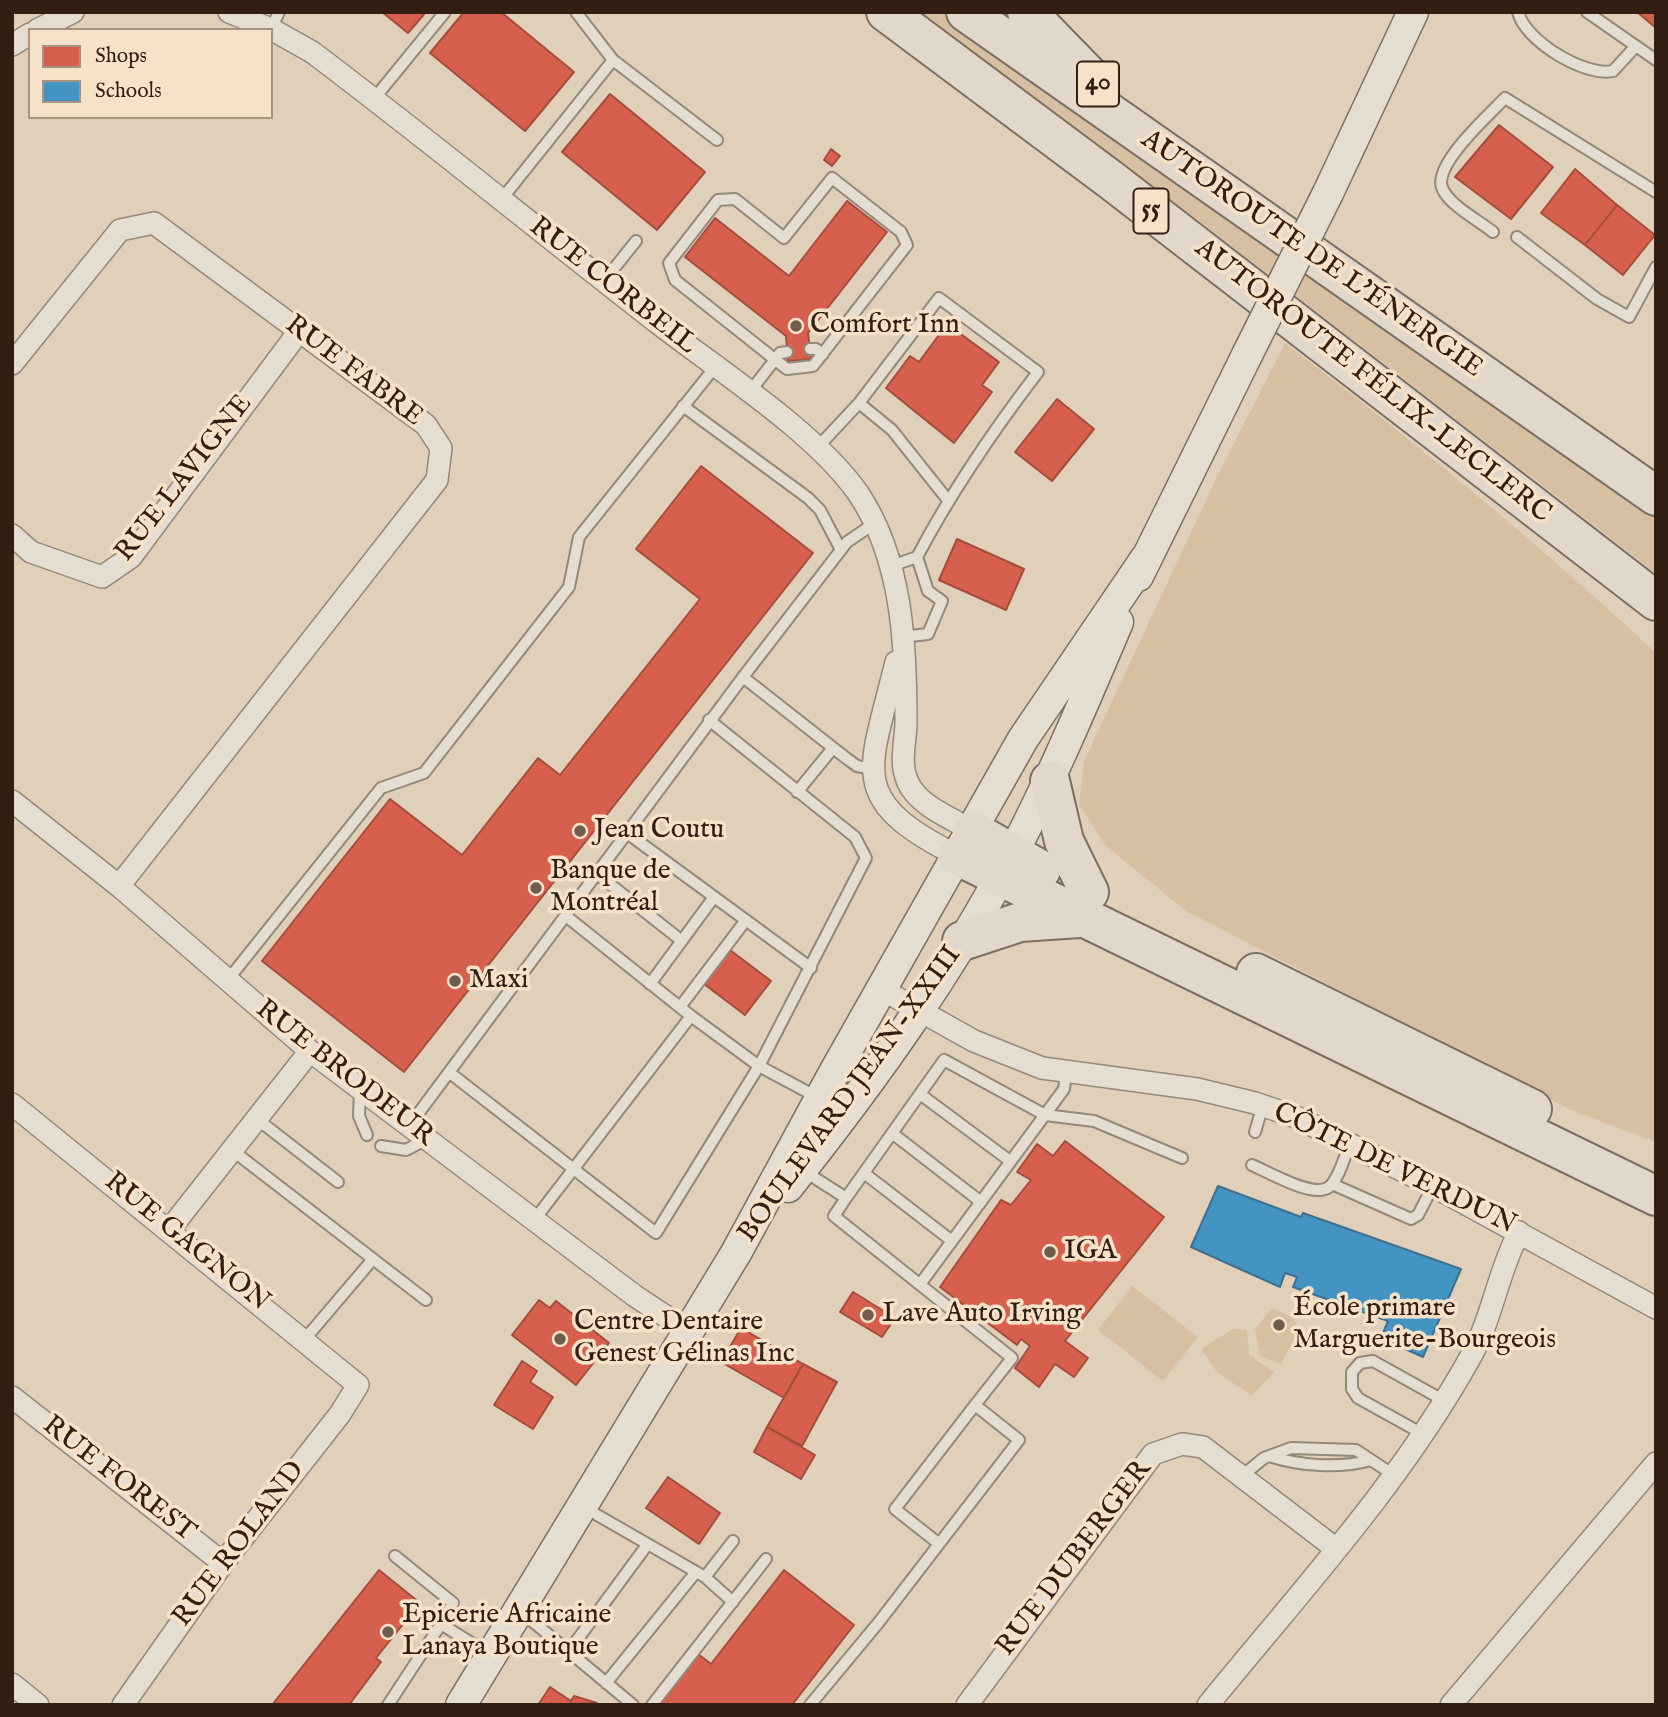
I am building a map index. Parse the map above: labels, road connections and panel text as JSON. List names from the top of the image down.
{
  "streets": {
    "highway": [
      "40",
      "55",
      "AUTOROUTE DE L'ÉNERGIE",
      "AUTOROUTE FÉLIX-LECLERC"
    ],
    "street": [
      "RUE CORBEIL",
      "RUE FABRE",
      "RUE LAVIGNE",
      "RUE BRODEUR",
      "BOULEVARD JEAN-XXIII",
      "CÔTE DE VERDUN",
      "RUE GAGNON",
      "RUE FOREST",
      "RUE ROLAND",
      "RUE DUBERGER"
    ]
  },
  "crossings": [
    ["40", "AUTOROUTE DE L'ÉNERGIE"],
    ["RUE CORBEIL", "BOULEVARD JEAN-XXIII"],
    ["RUE FABRE", "RUE LAVIGNE"],
    ["RUE FABRE", "RUE BRODEUR"],
    ["RUE BRODEUR", "BOULEVARD JEAN-XXIII"],
    ["BOULEVARD JEAN-XXIII", "CÔTE DE VERDUN"],
    ["RUE GAGNON", "RUE ROLAND"],
    ["RUE FOREST", "RUE ROLAND"]
  ],
  "places": [
    "Comfort Inn",
    "Jean Coutu",
    "Banque de Montréal",
    "Maxi",
    "IGA",
    "Lave Auto Irving",
    "École primare Marguerite-Bourgeois",
    "Centre Dentaire Genest Gélinas Inc",
    "Epicerie Africaine Lanaya Boutique"
  ],
  "legend": ["Shops", "Schools"]
}
